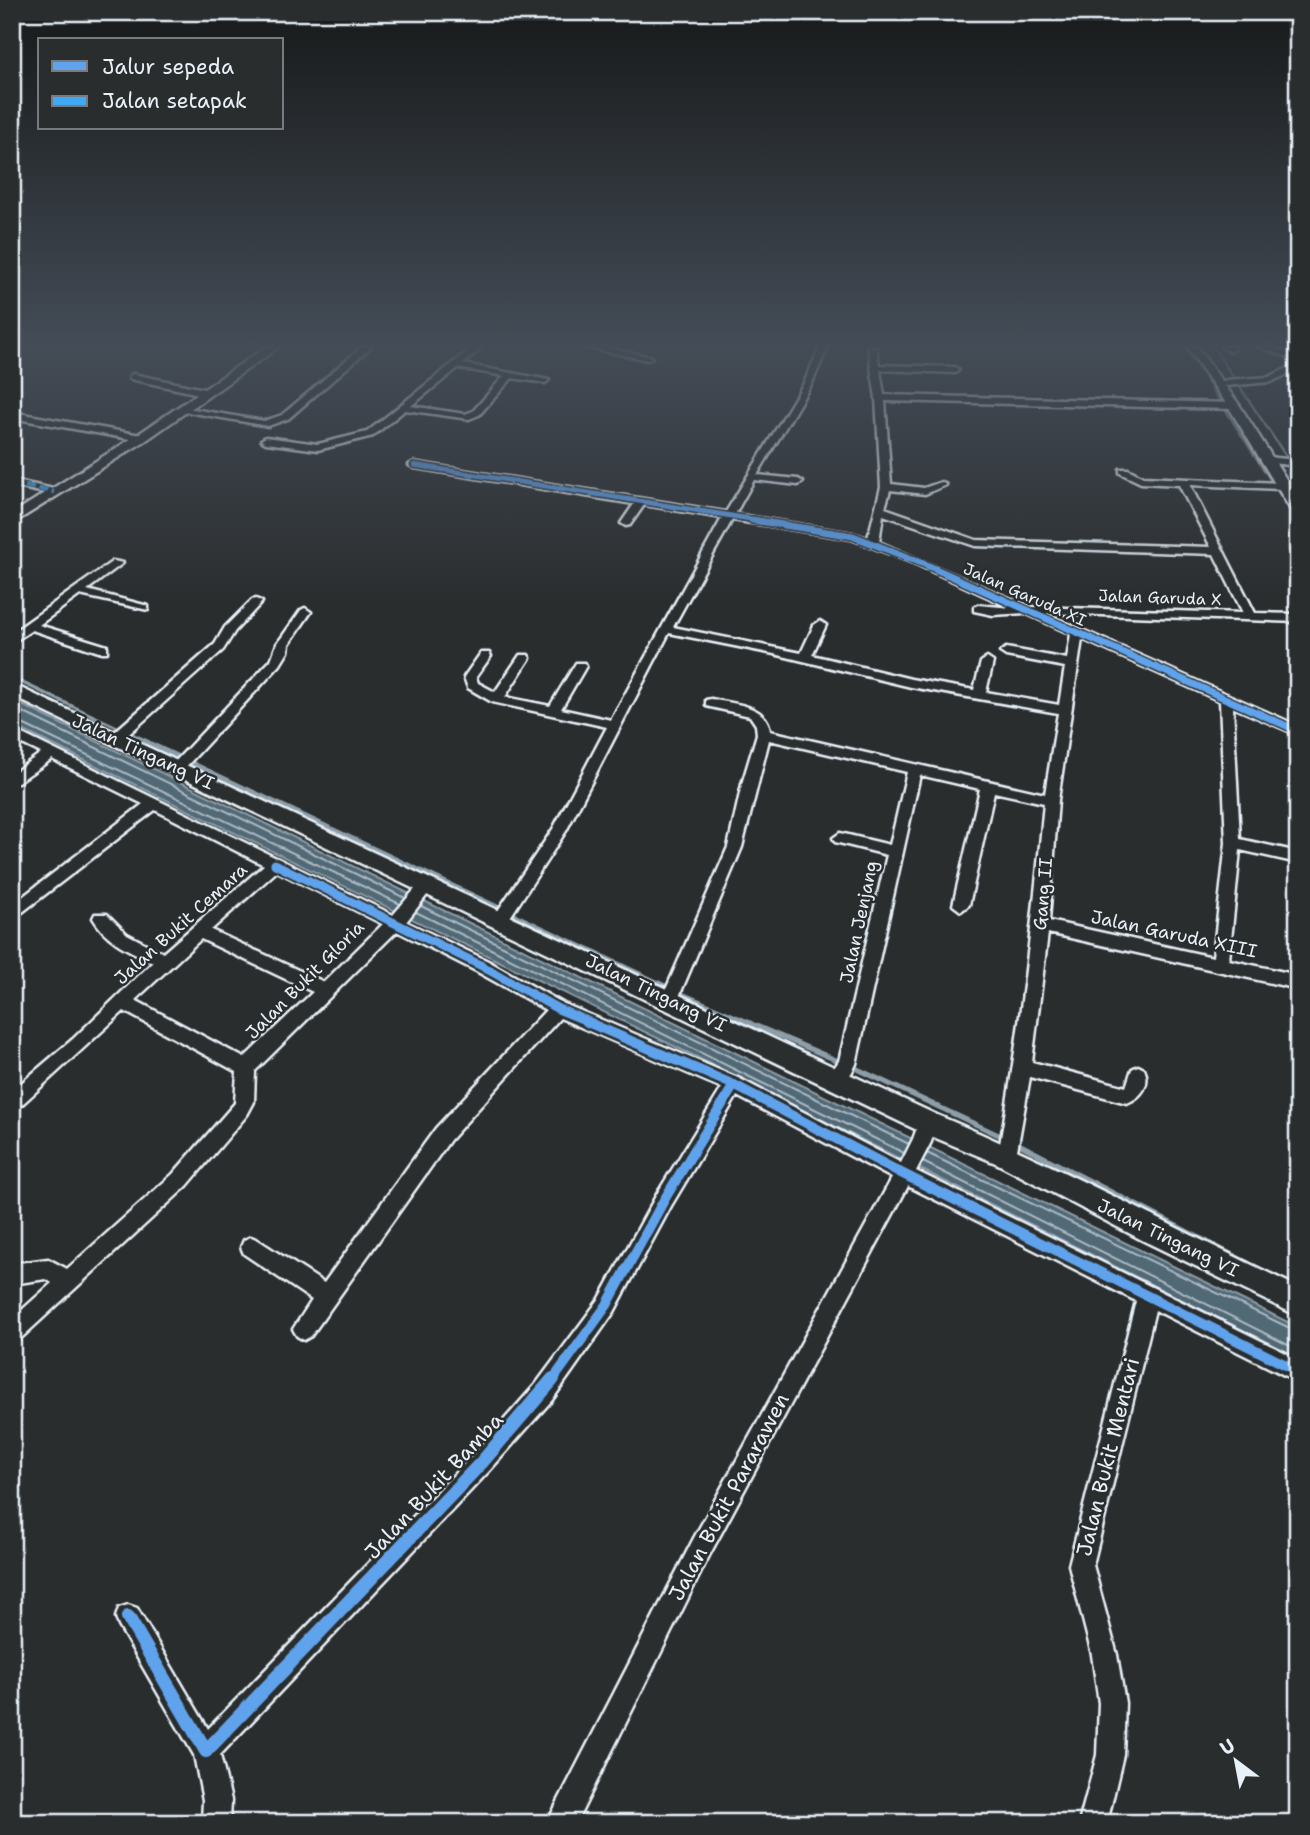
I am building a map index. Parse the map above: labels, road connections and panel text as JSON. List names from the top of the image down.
{
  "streets": {
    "main road": ["Jalan Tingang VI"],
    "street": [
      "Jalan Garuda XI",
      "Jalan Garuda X",
      "Gang II",
      "Jalan Jenjang",
      "Jalan Bukit Cemara",
      "Jalan Garuda XIII",
      "Jalan Bukit Gloria",
      "Jalan Bukit Mentari",
      "Jalan Bukit Bamba",
      "Jalan Bukit Pararawen"
    ]
  },
  "crossings": [
    ["Jalan Garuda XI", "Jalan Garuda X"],
    ["Jalan Garuda XI", "Gang II"],
    ["Jalan Tingang VI", "Gang II"],
    ["Jalan Tingang VI", "Jalan Jenjang"],
    ["Jalan Tingang VI", "Jalan Bukit Gloria"],
    ["Jalan Tingang VI", "Jalan Bukit Pararawen"],
    ["Gang II", "Jalan Garuda XIII"]
  ],
  "legend": ["Jalur sepeda", "Jalan setapak"],
  "north": "top left"
}
